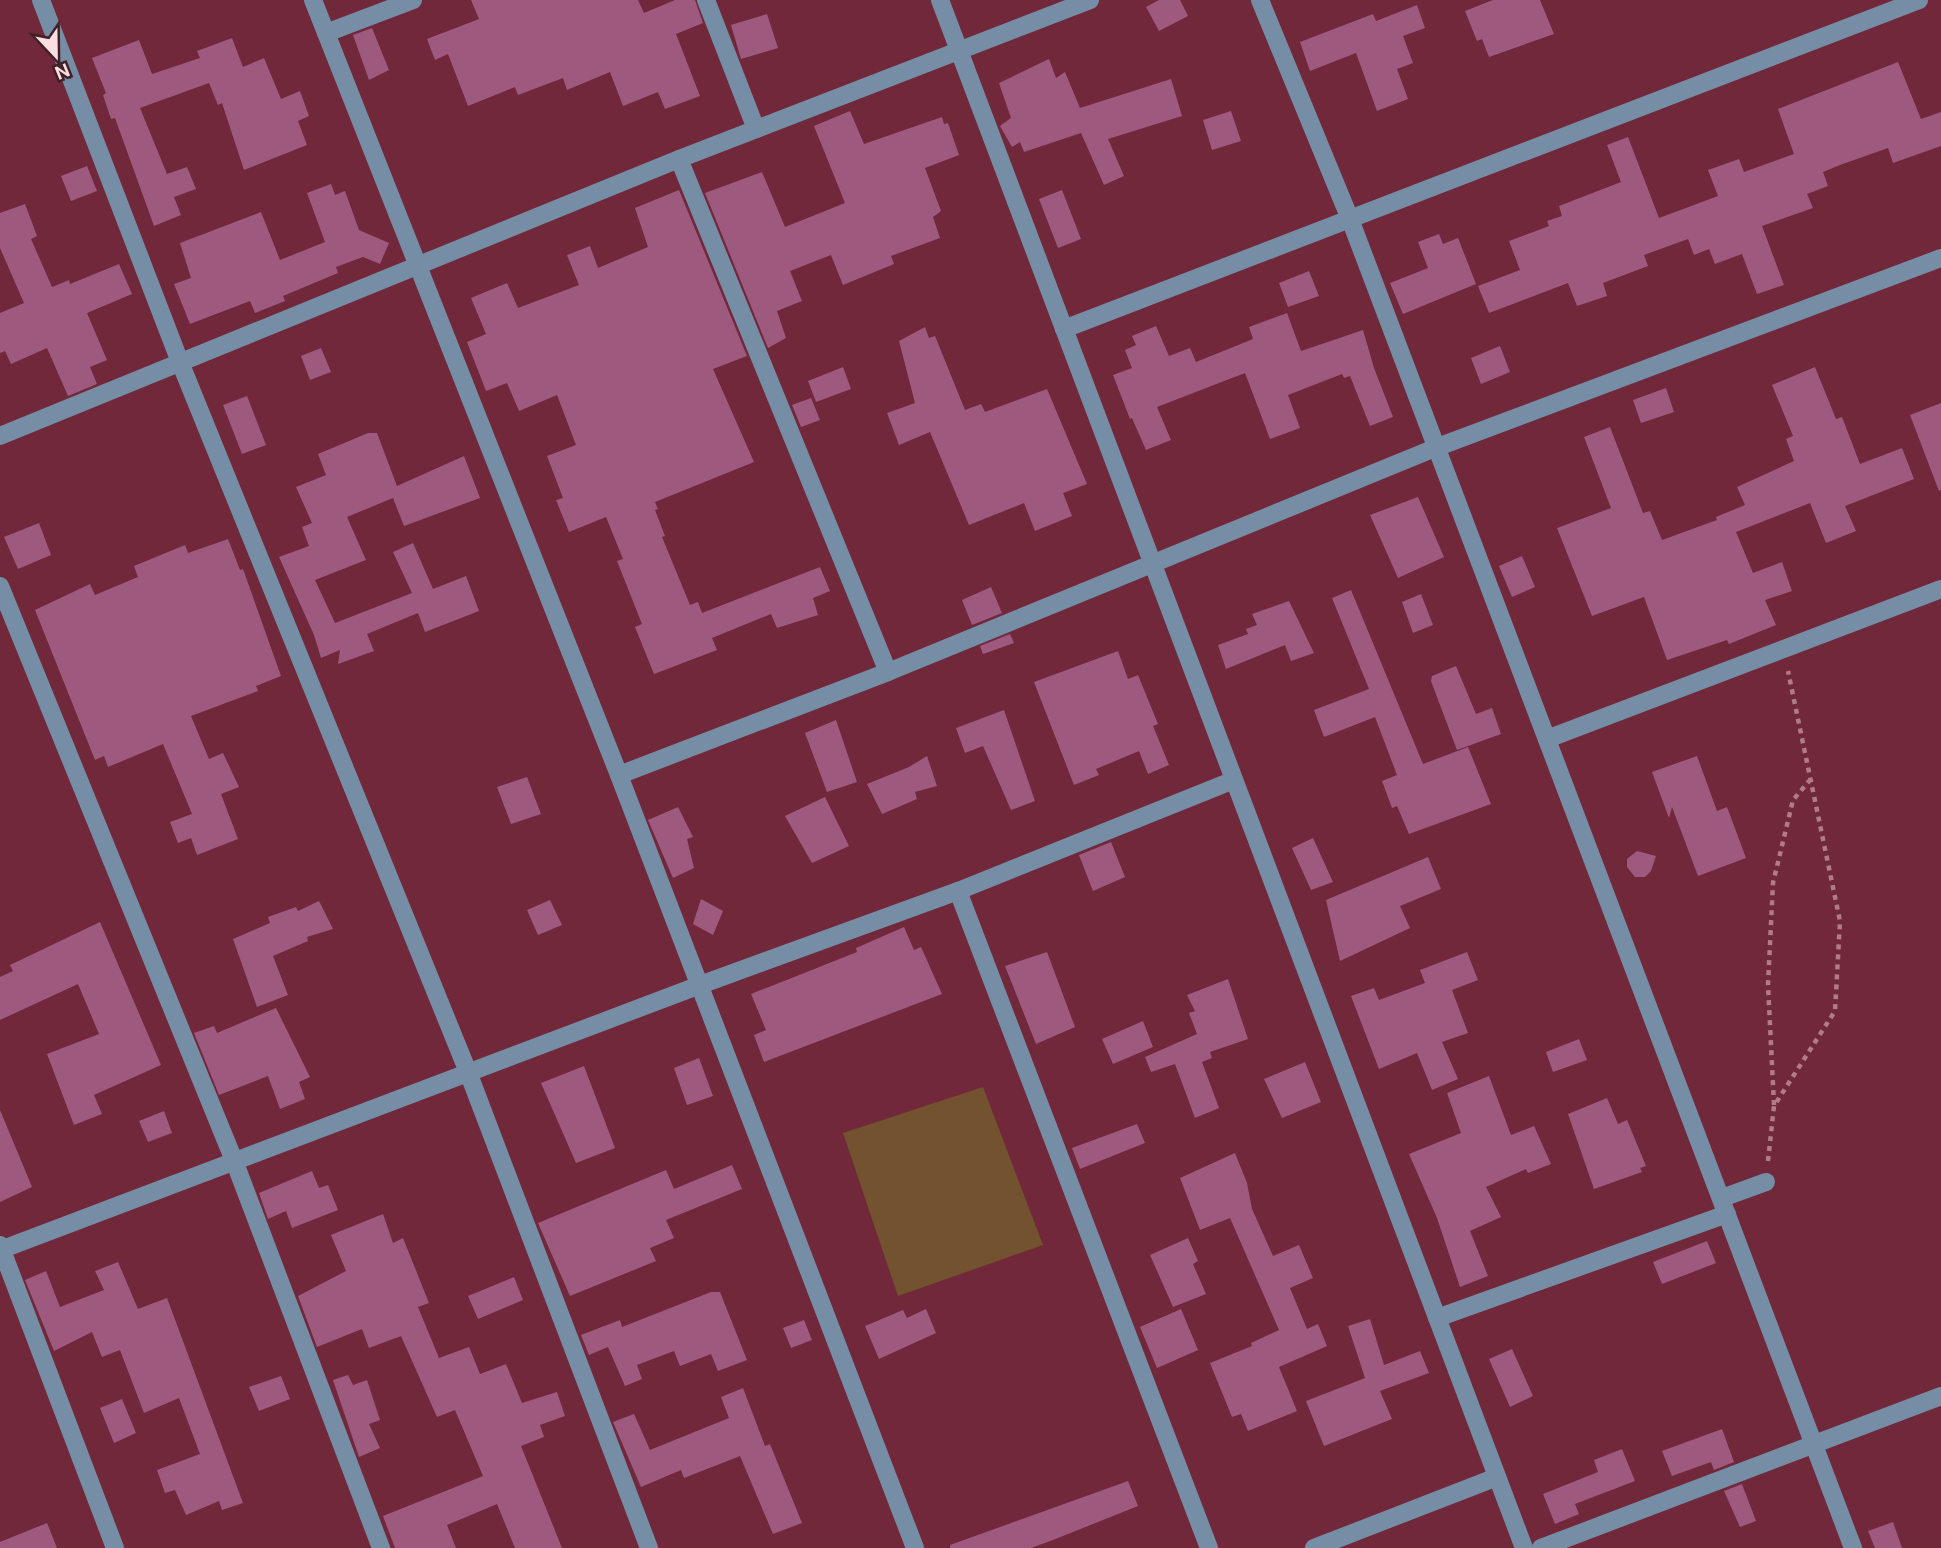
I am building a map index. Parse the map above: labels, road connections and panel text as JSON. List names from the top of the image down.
{
  "north": "bottom"
}
